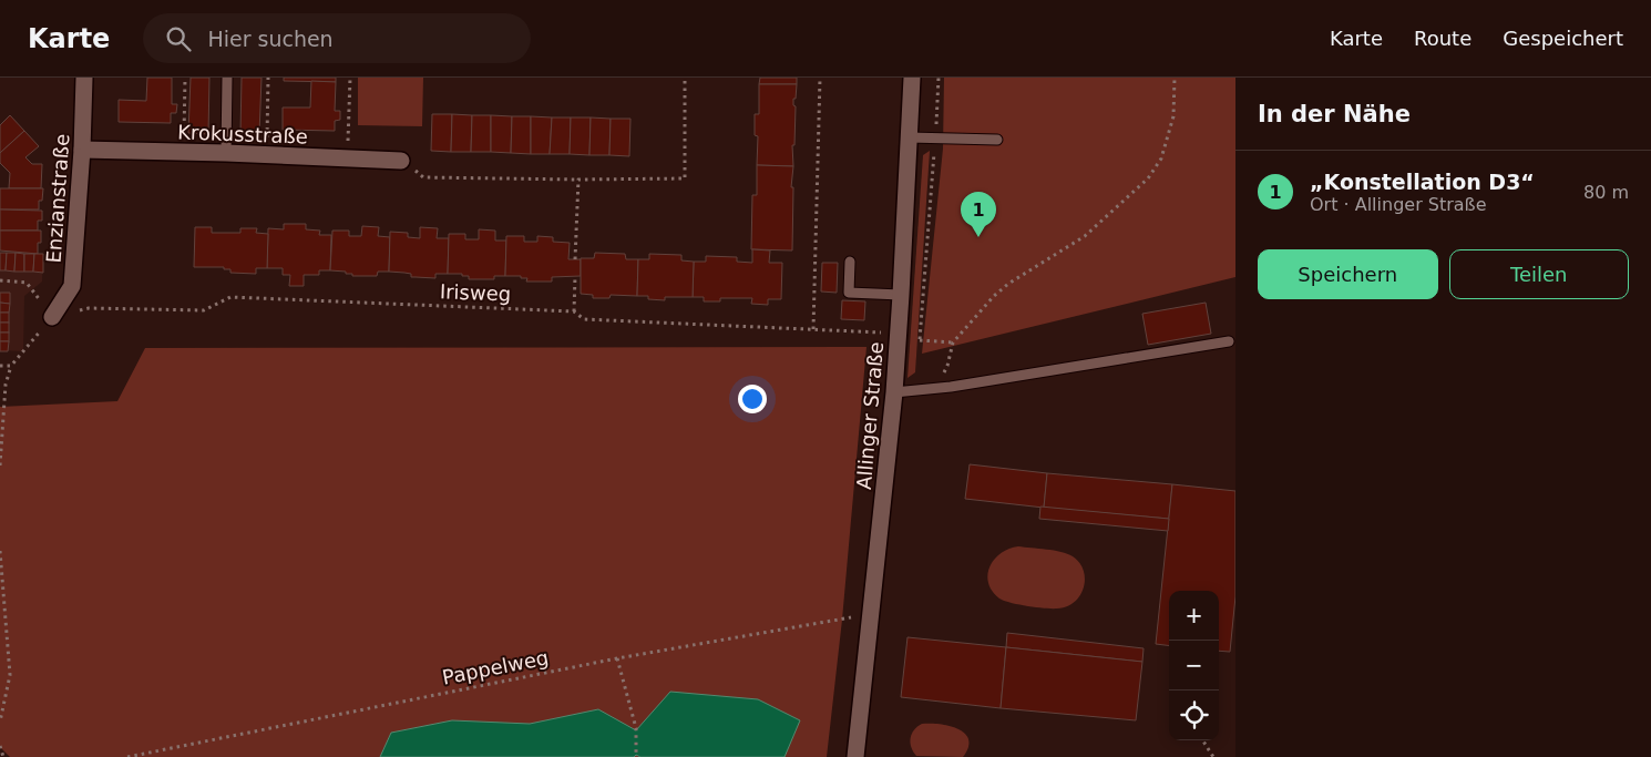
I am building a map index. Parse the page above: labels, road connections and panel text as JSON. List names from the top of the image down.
{
  "streets": {
    "street": ["Krokusstraße", "Enzianstraße", "Allinger Straße"],
    "path": ["Irisweg", "Pappelweg"]
  },
  "crossings": [
    ["Krokusstraße", "Enzianstraße"],
    ["Enzianstraße", "Irisweg"],
    ["Irisweg", "Allinger Straße"],
    ["Allinger Straße", "Pappelweg"]
  ],
  "page": {
    "header": "Karte",
    "search": "Hier suchen",
    "nav": ["Karte", "Route", "Gespeichert"],
    "heading": "In der Nähe",
    "list": [
      {
        "mark": "1",
        "name": "„Konstellation D3“",
        "note": "Ort · Allinger Straße",
        "value": "80 m"
      }
    ],
    "pins": "1",
    "buttons": ["Speichern", "Teilen"],
    "map_buttons": ["+", "−"]
  }
}
